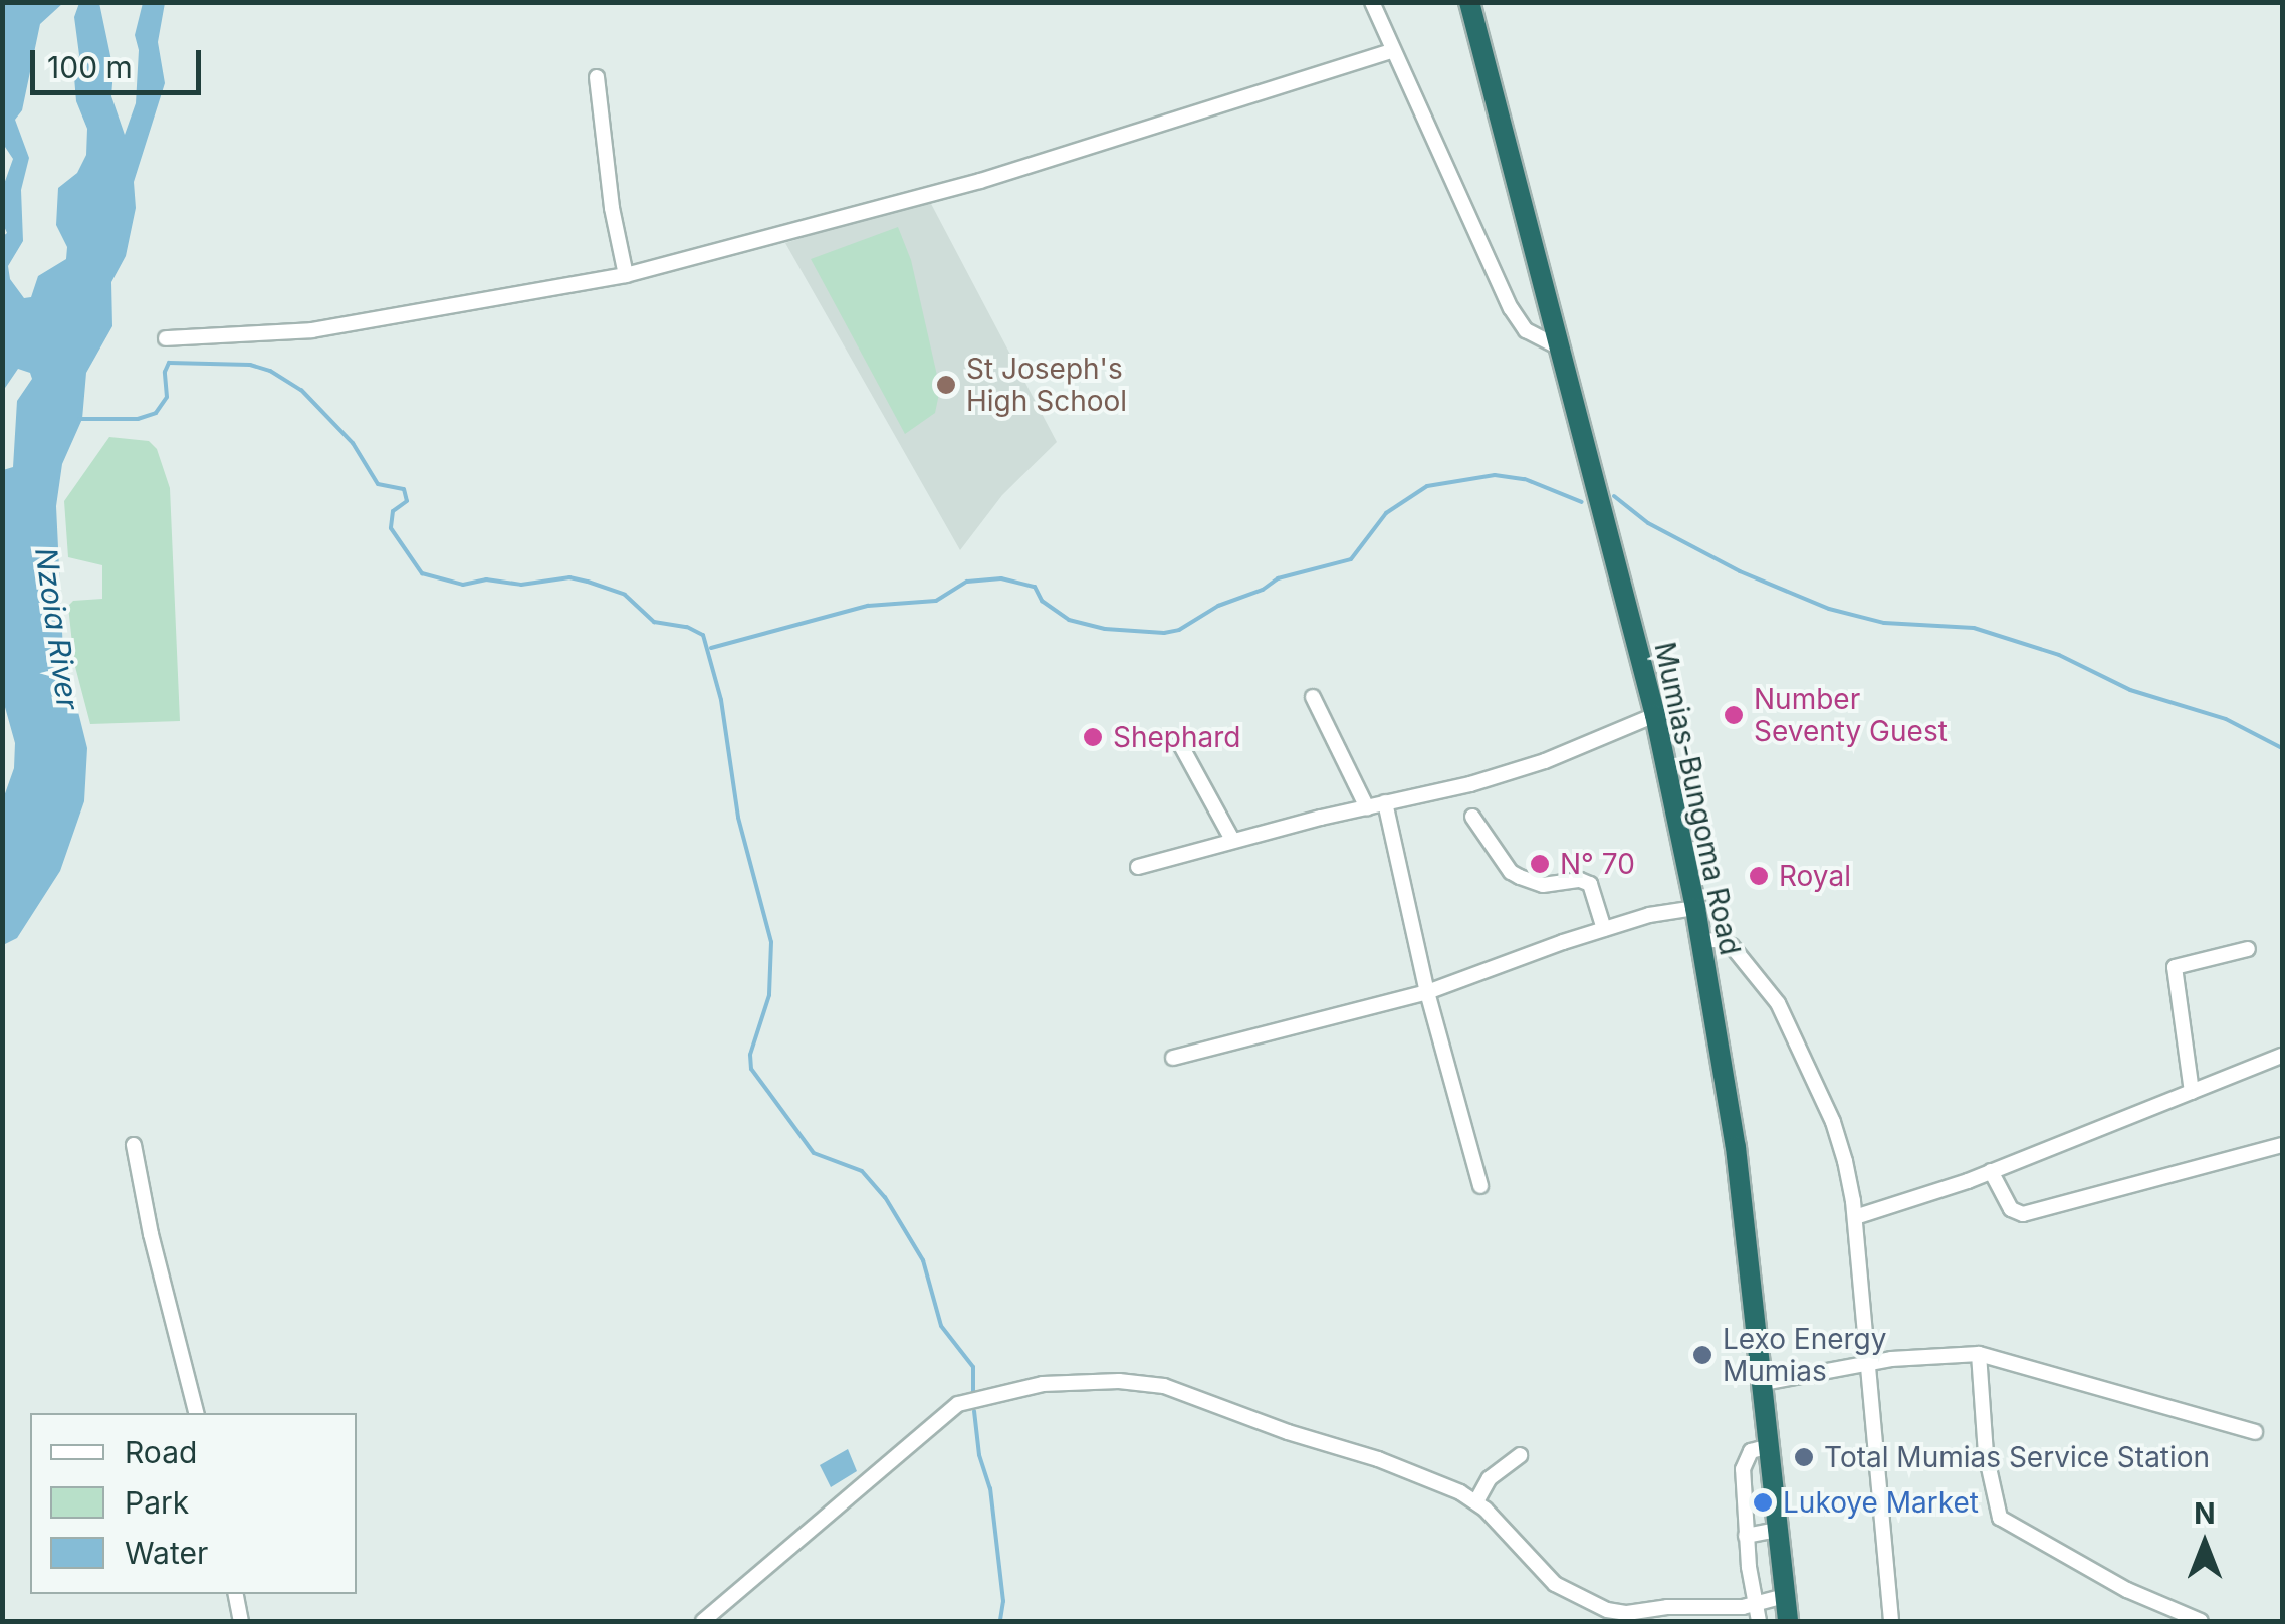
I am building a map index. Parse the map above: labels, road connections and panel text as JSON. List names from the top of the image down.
{
  "streets": {
    "highway": ["Mumias-Bungoma Road"]
  },
  "water": ["Nzoia River"],
  "places": [
    "St Joseph's High School",
    "Number Seventy Guest",
    "Shephard",
    "N° 70",
    "Royal",
    "Lexo Energy Mumias",
    "Total Mumias Service Station",
    "Lukoye Market"
  ],
  "legend": ["Road", "Park", "Water"],
  "scale_bar": "100 m",
  "north": "top"
}
